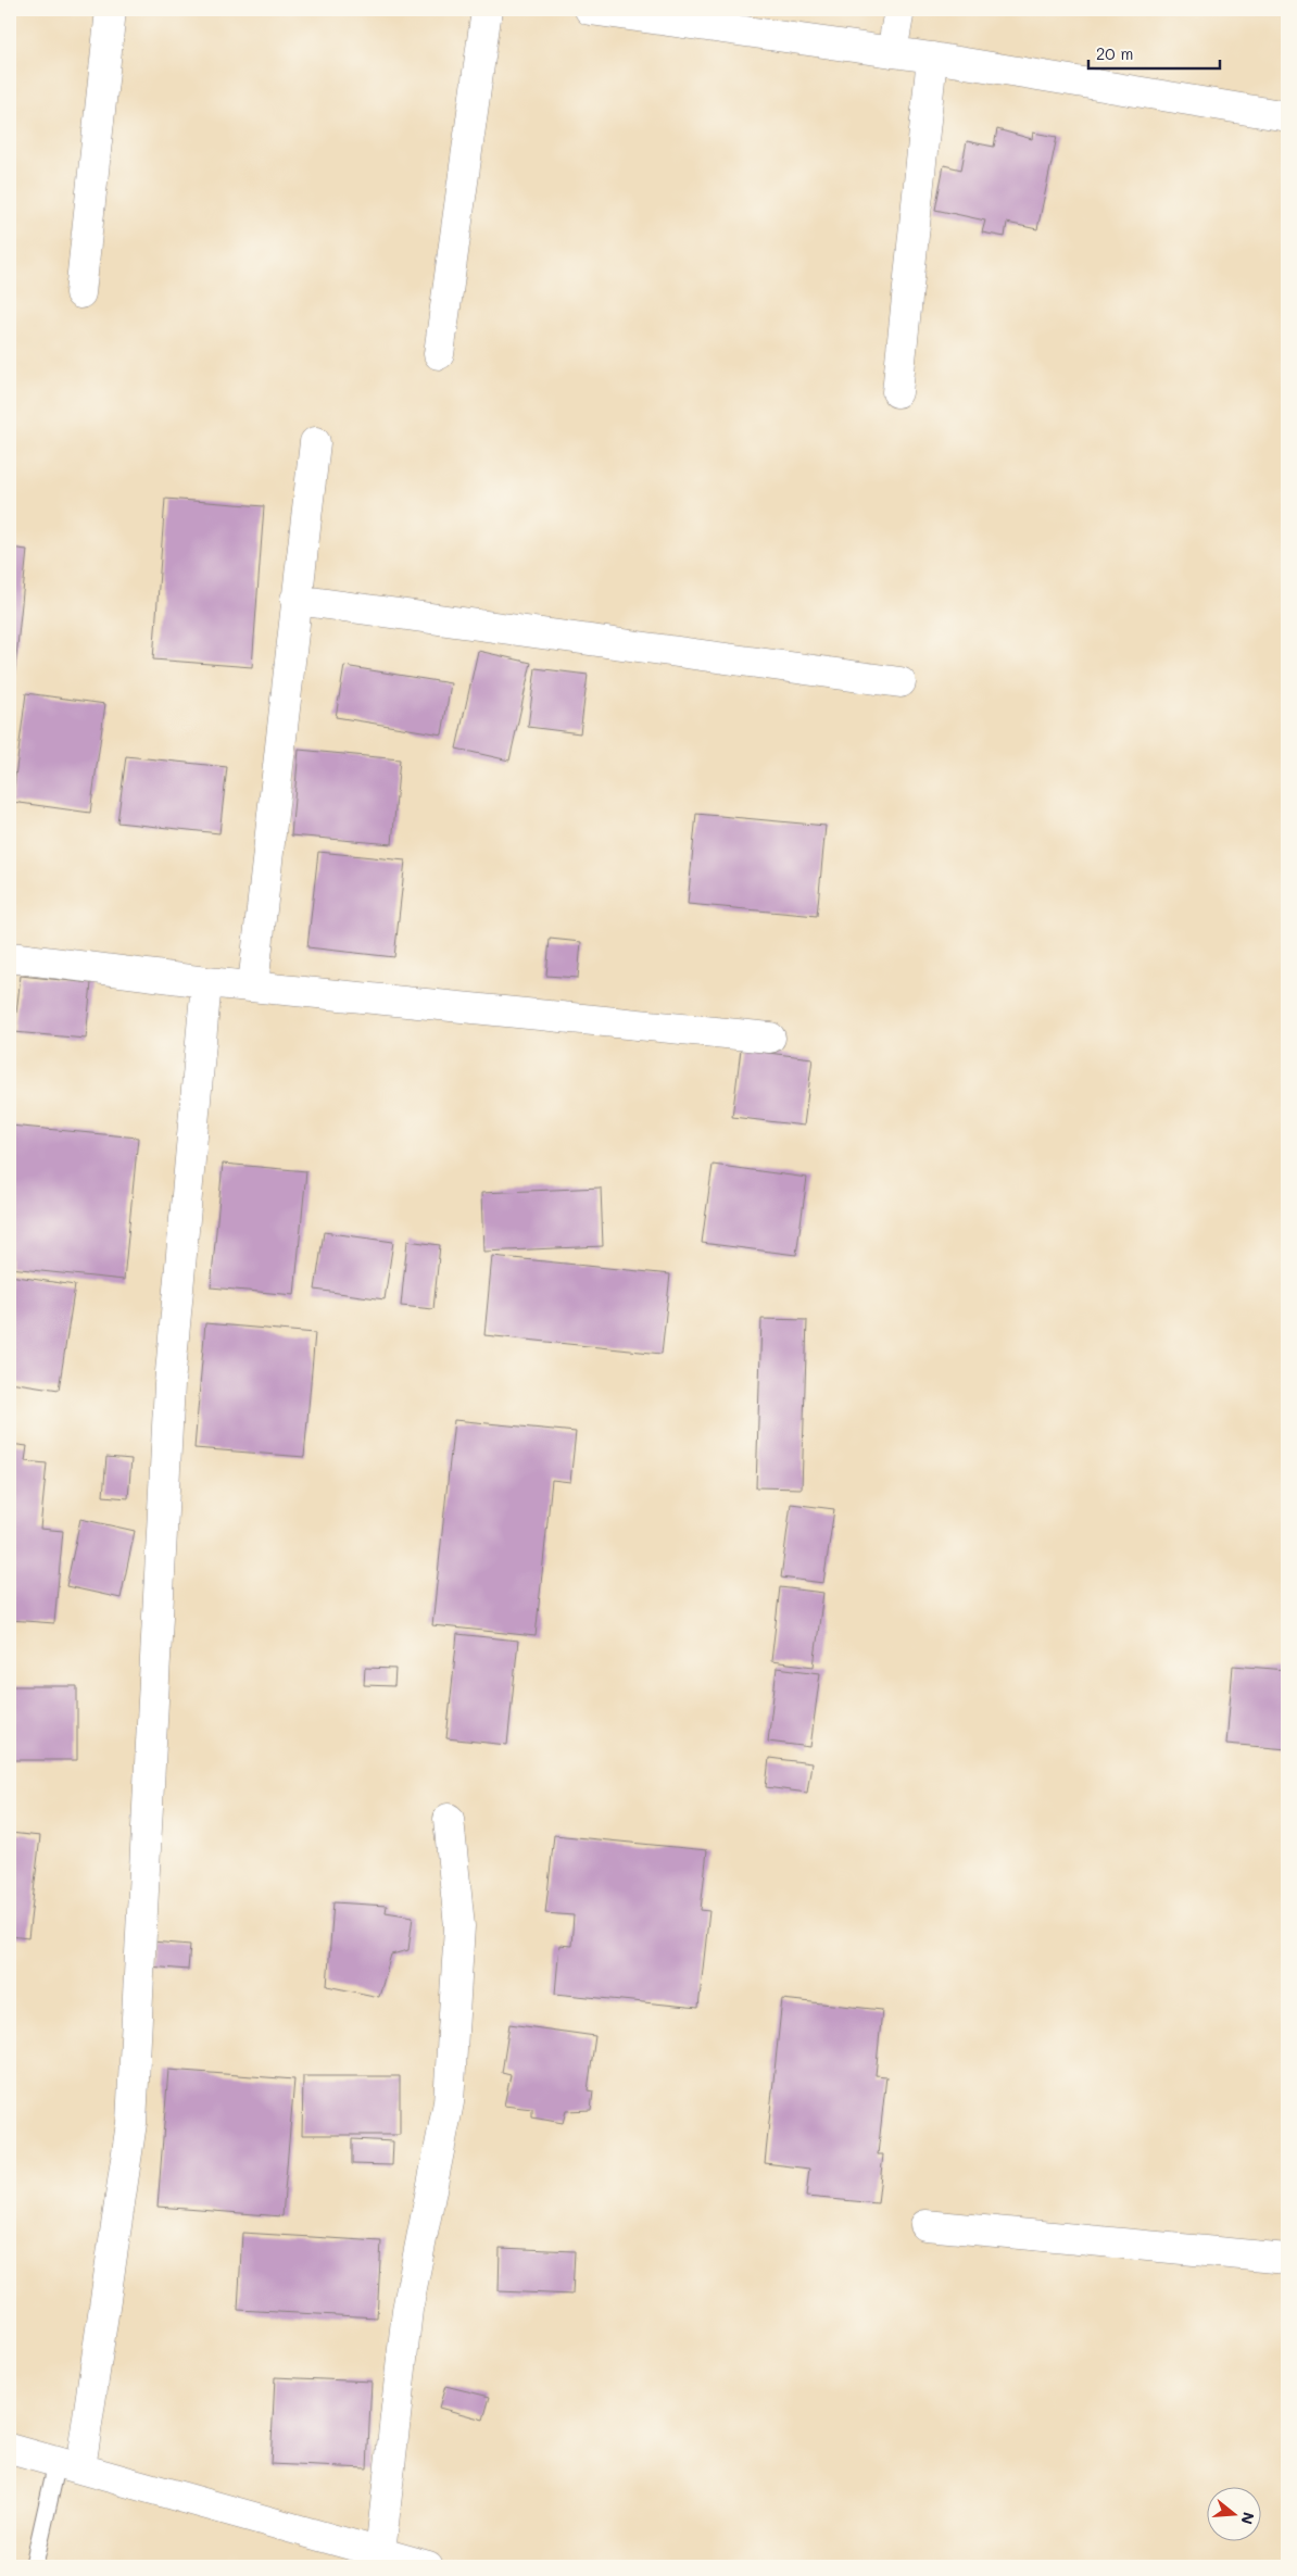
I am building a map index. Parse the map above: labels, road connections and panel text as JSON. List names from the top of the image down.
{
  "scale_bar": "20 m",
  "north": "right"
}
